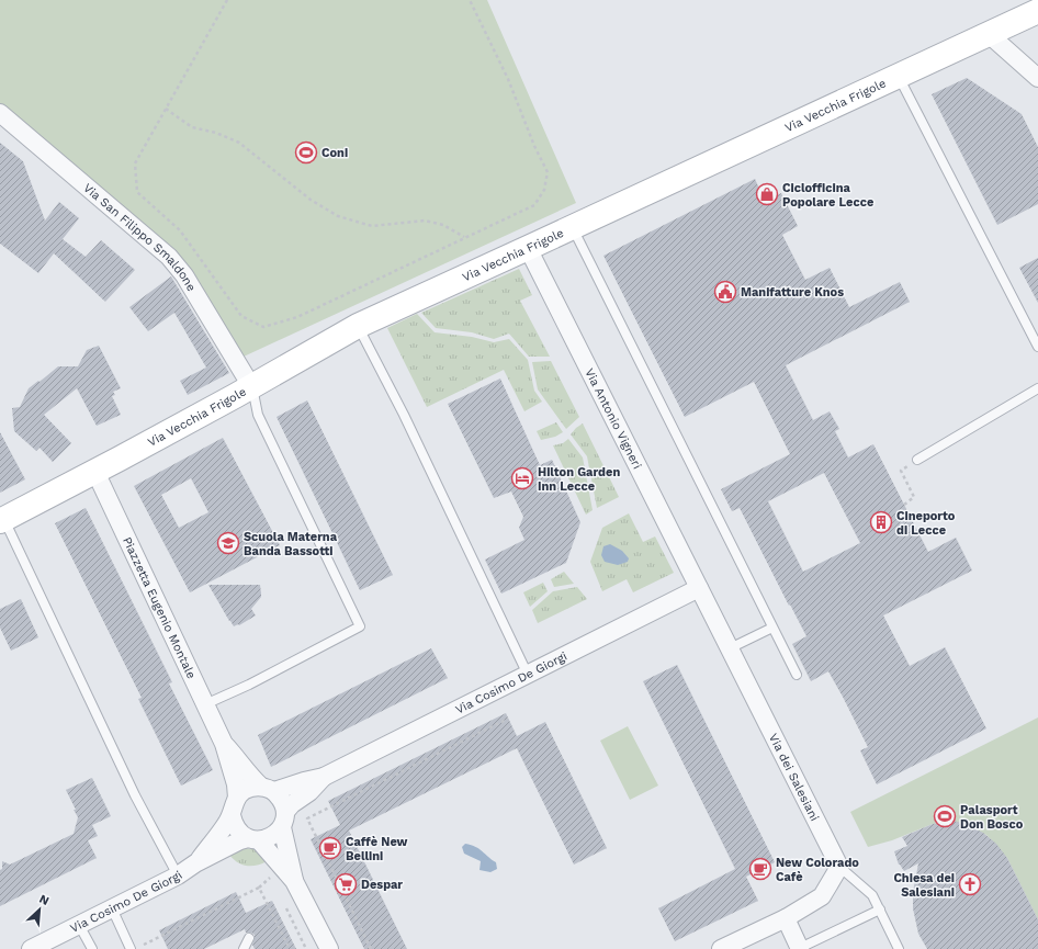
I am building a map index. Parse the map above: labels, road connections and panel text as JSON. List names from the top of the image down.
{
  "streets": {
    "street": [
      "Via Vecchia Frigole",
      "Via San Filippo Smaldone",
      "Via Antonio Vigneri",
      "Piazzetta Eugenio Montale",
      "Via Cosimo De Giorgi",
      "Via dei Salesiani"
    ]
  },
  "crossings": [
    ["Via Vecchia Frigole", "Via San Filippo Smaldone"],
    ["Via Vecchia Frigole", "Via Antonio Vigneri"],
    ["Via Vecchia Frigole", "Piazzetta Eugenio Montale"],
    ["Via Antonio Vigneri", "Via Cosimo De Giorgi"],
    ["Via Antonio Vigneri", "Via dei Salesiani"],
    ["Piazzetta Eugenio Montale", "Via Cosimo De Giorgi"],
    ["Via Cosimo De Giorgi", "Via dei Salesiani"]
  ],
  "places": {
    "sports": ["Coni", "Palasport Don Bosco"],
    "shop": ["Ciclofficina Popolare Lecce"],
    "public building": ["Manifatture Knos"],
    "hotel": ["Hilton Garden Inn Lecce"],
    "building": ["Cineporto di Lecce"],
    "school or university": ["Scuola Materna Banda Bassotti"],
    "cafe": ["Caffè New Bellini", "New Colorado Cafè"],
    "supermarket": ["Despar"],
    "church": ["Chiesa dei Salesiani"]
  },
  "north": "top right"
}
